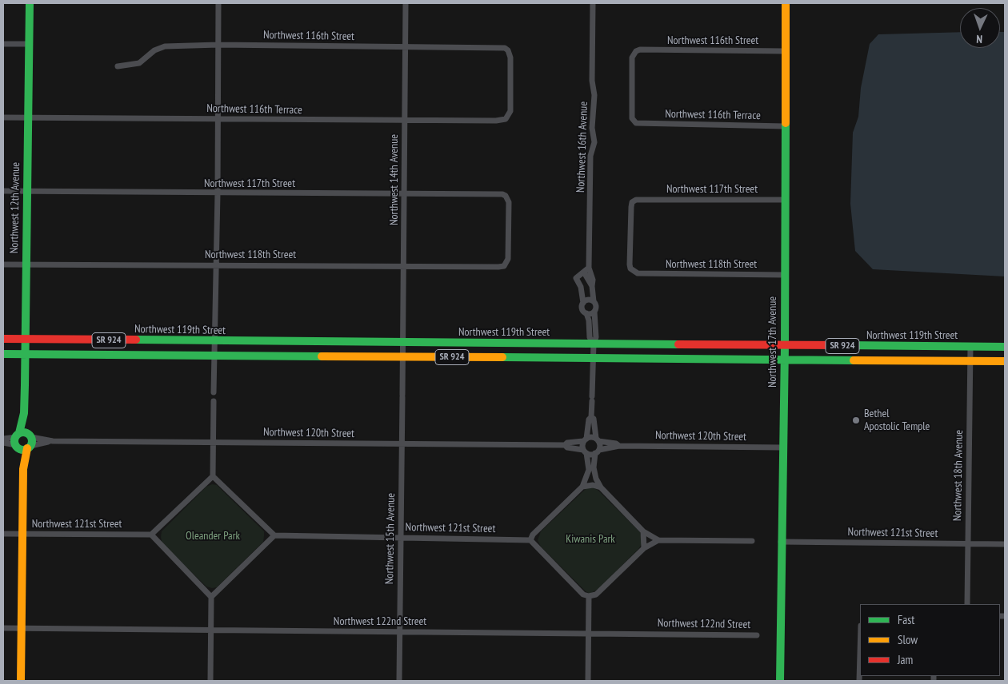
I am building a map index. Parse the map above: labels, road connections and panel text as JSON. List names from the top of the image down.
{
  "streets": {
    "main road": [
      "Northwest 12th Avenue",
      "Northwest 119th Street",
      "SR 924",
      "Northwest 17th Avenue"
    ],
    "street": [
      "Northwest 116th Street",
      "Northwest 116th Terrace",
      "Northwest 16th Avenue",
      "Northwest 14th Avenue",
      "Northwest 117th Street",
      "Northwest 118th Street",
      "Northwest 120th Street",
      "Northwest 18th Avenue",
      "Northwest 121st Street",
      "Northwest 15th Avenue",
      "Northwest 122nd Street"
    ]
  },
  "crossings": [
    ["Northwest 116th Street", "Northwest 116th Terrace"],
    ["Northwest 116th Street", "Northwest 14th Avenue"],
    ["Northwest 116th Street", "Northwest 17th Avenue"],
    ["Northwest 116th Terrace", "Northwest 14th Avenue"],
    ["Northwest 116th Terrace", "Northwest 12th Avenue"],
    ["Northwest 116th Terrace", "Northwest 17th Avenue"],
    ["Northwest 16th Avenue", "Northwest 119th Street"],
    ["Northwest 16th Avenue", "SR 924"],
    ["Northwest 14th Avenue", "Northwest 117th Street"],
    ["Northwest 14th Avenue", "Northwest 118th Street"],
    ["Northwest 14th Avenue", "Northwest 119th Street"],
    ["Northwest 14th Avenue", "SR 924"],
    ["Northwest 14th Avenue", "Northwest 15th Avenue"],
    ["Northwest 117th Street", "Northwest 12th Avenue"],
    ["Northwest 117th Street", "Northwest 118th Street"],
    ["Northwest 117th Street", "Northwest 17th Avenue"],
    ["Northwest 12th Avenue", "Northwest 118th Street"],
    ["Northwest 12th Avenue", "Northwest 119th Street"],
    ["Northwest 12th Avenue", "SR 924"],
    ["Northwest 12th Avenue", "Northwest 120th Street"],
    ["Northwest 12th Avenue", "Northwest 121st Street"],
    ["Northwest 12th Avenue", "Northwest 122nd Street"],
    ["Northwest 118th Street", "Northwest 17th Avenue"],
    ["Northwest 119th Street", "Northwest 17th Avenue"],
    ["Northwest 119th Street", "Northwest 18th Avenue"],
    ["SR 924", "Northwest 17th Avenue"],
    ["SR 924", "Northwest 18th Avenue"],
    ["SR 924", "Northwest 15th Avenue"],
    ["Northwest 17th Avenue", "Northwest 120th Street"],
    ["Northwest 17th Avenue", "Northwest 121st Street"],
    ["Northwest 120th Street", "Northwest 15th Avenue"],
    ["Northwest 18th Avenue", "Northwest 121st Street"],
    ["Northwest 121st Street", "Northwest 15th Avenue"],
    ["Northwest 15th Avenue", "Northwest 122nd Street"]
  ],
  "parks": ["Oleander Park", "Kiwanis Park"],
  "places": ["Bethel Apostolic Temple"],
  "legend": ["Fast", "Slow", "Jam"],
  "north": "bottom"
}
